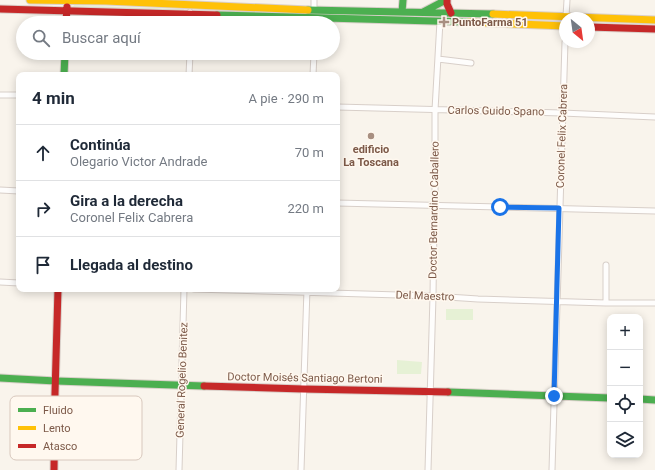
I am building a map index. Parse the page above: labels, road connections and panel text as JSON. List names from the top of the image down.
{
  "streets": {
    "main road": ["Doctor Moisés Santiago Bertoni"],
    "street": [
      "Carlos Guido Spano",
      "Coronel Felix Cabrera",
      "Doctor Bernardino Caballero",
      "Del Maestro",
      "General Rogelio Benitez"
    ]
  },
  "crossings": [
    ["Carlos Guido Spano", "Coronel Felix Cabrera"],
    ["Carlos Guido Spano", "Doctor Bernardino Caballero"],
    ["Coronel Felix Cabrera", "Del Maestro"],
    ["Coronel Felix Cabrera", "Doctor Moisés Santiago Bertoni"],
    ["Doctor Bernardino Caballero", "Del Maestro"],
    ["Doctor Bernardino Caballero", "Doctor Moisés Santiago Bertoni"],
    ["Doctor Moisés Santiago Bertoni", "General Rogelio Benitez"]
  ],
  "places": {
    "health": ["PuntoFarma 51"],
    "other": ["edificio La Toscana"]
  },
  "legend": ["Fluido", "Lento", "Atasco"],
  "north": "bottom right",
  "page": {
    "search": "Buscar aquí",
    "heading": ["4 min", "A pie · 290 m"],
    "list": [
      ["Continúa", "Olegario Victor Andrade", "70 m"],
      ["Gira a la derecha", "Coronel Felix Cabrera", "220 m"],
      "Llegada al destino"
    ],
    "map_buttons": ["+", "−"]
  }
}
